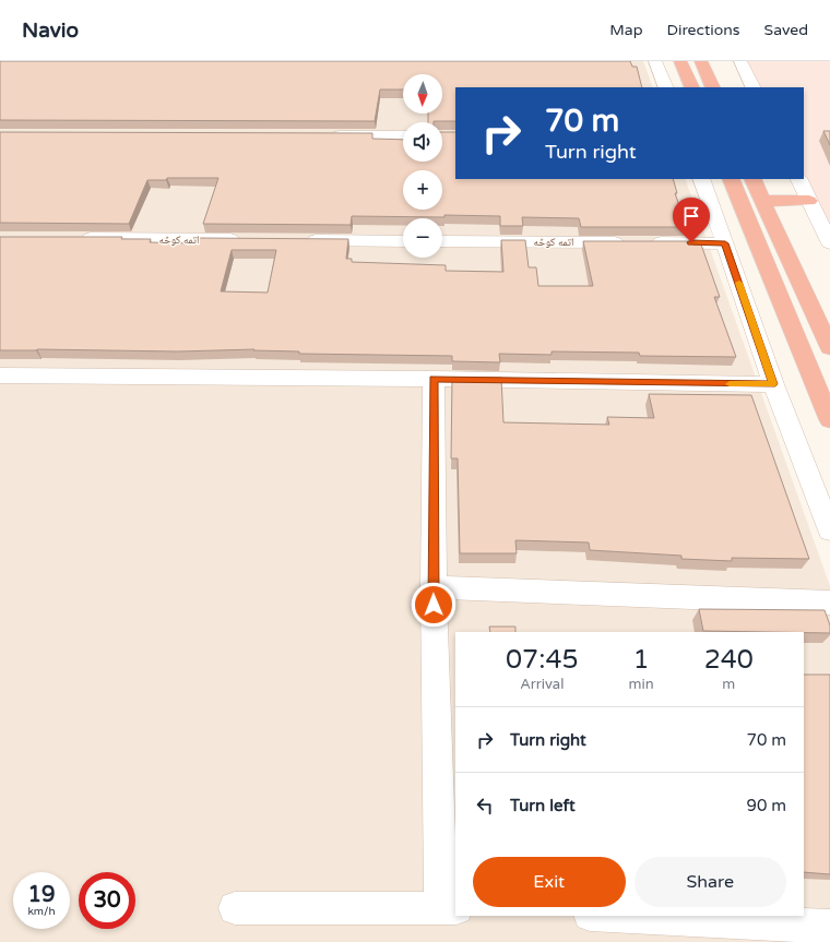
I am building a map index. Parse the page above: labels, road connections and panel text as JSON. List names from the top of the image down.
{
  "streets": {
    "street": ["اتمه کوڅه"]
  },
  "north": "bottom",
  "page": {
    "header": "Navio",
    "nav": ["Map", "Directions", "Saved"],
    "map_buttons": ["+", "−"],
    "turn": ["70 m", "Turn right"],
    "eta": [
      "07:45",
      "Arrival",
      "1",
      "min",
      "240",
      "m"
    ],
    "list": [
      {
        "name": "Turn right",
        "value": "70 m"
      },
      {
        "name": "Turn left",
        "value": "90 m"
      }
    ],
    "buttons": ["Exit", "Share"],
    "speed": "19 km/h",
    "limit": "30"
  }
}
